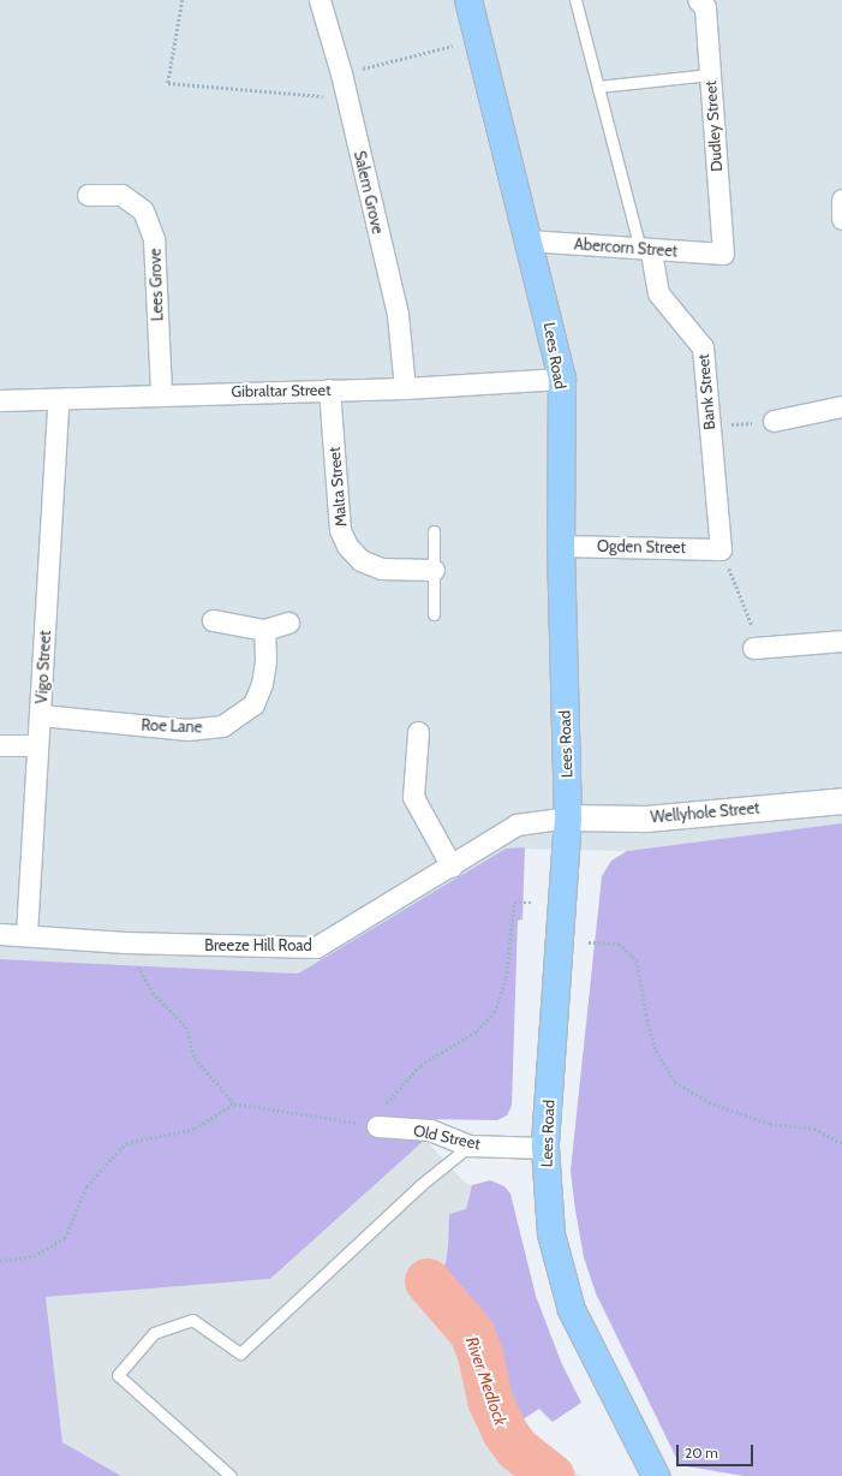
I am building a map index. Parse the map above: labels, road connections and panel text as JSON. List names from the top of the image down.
{
  "streets": {
    "main road": ["Lees Road"],
    "street": [
      "Dudley Street",
      "Salem Grove",
      "Abercorn Street",
      "Lees Grove",
      "Gibraltar Street",
      "Bank Street",
      "Malta Street",
      "Ogden Street",
      "Vigo Street",
      "Roe Lane",
      "Wellyhole Street",
      "Breeze Hill Road",
      "Old Street"
    ]
  },
  "crossings": [
    ["Dudley Street", "Abercorn Street"],
    ["Salem Grove", "Gibraltar Street"],
    ["Abercorn Street", "Lees Road"],
    ["Abercorn Street", "Bank Street"],
    ["Lees Grove", "Gibraltar Street"],
    ["Lees Road", "Gibraltar Street"],
    ["Lees Road", "Ogden Street"],
    ["Lees Road", "Wellyhole Street"],
    ["Lees Road", "Breeze Hill Road"],
    ["Lees Road", "Old Street"],
    ["Gibraltar Street", "Malta Street"],
    ["Gibraltar Street", "Vigo Street"],
    ["Bank Street", "Ogden Street"],
    ["Vigo Street", "Roe Lane"],
    ["Vigo Street", "Breeze Hill Road"],
    ["Wellyhole Street", "Breeze Hill Road"]
  ],
  "water": ["River Medlock"],
  "scale_bar": "20 m"
}
